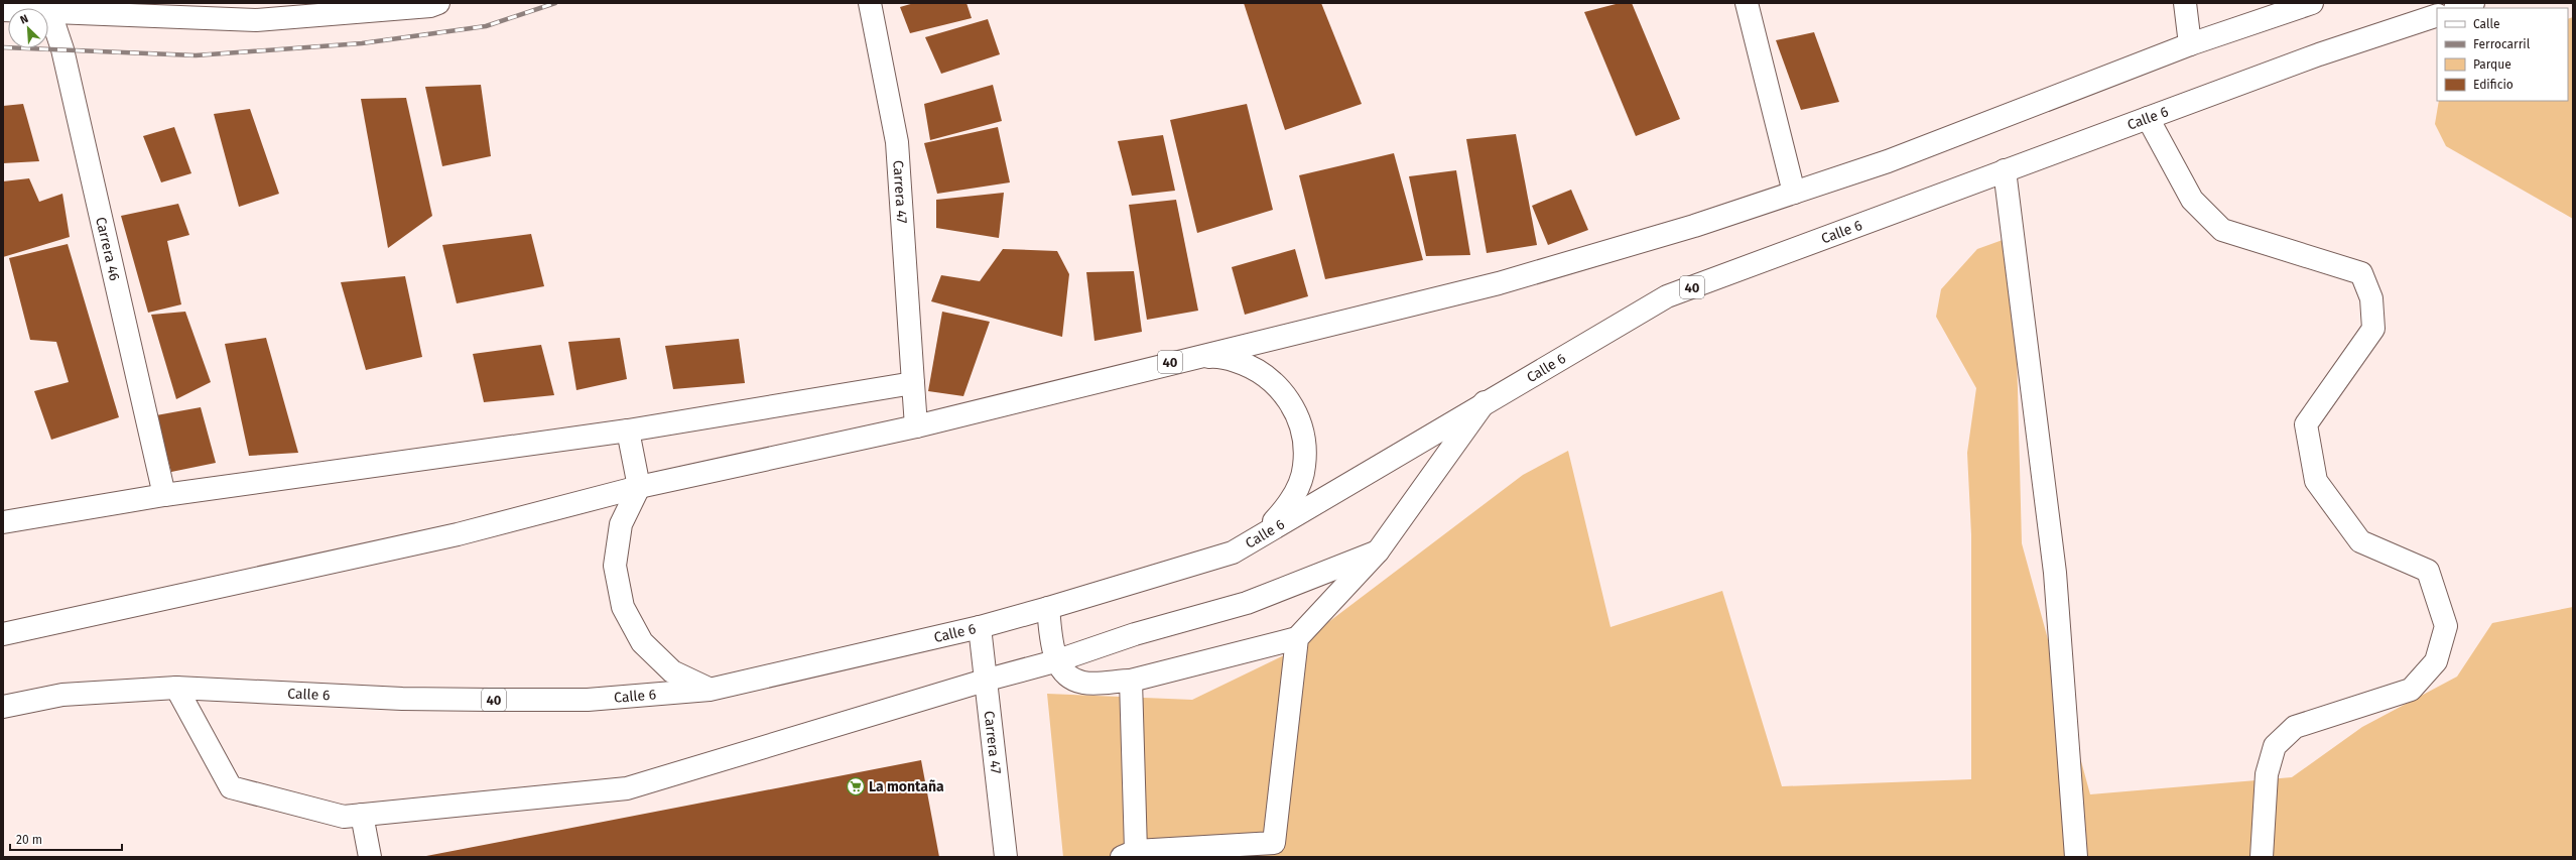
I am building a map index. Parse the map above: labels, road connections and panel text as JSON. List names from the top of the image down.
{
  "streets": {
    "main road": [
      "Calle 6",
      "Carrera 47",
      "Carrera 46",
      "40"
    ]
  },
  "crossings": [
    ["Calle 6", "Carrera 47"],
    ["Carrera 47", "40"]
  ],
  "places": {
    "supermarket": ["La montaña"]
  },
  "legend": [
    "Calle",
    "Ferrocarril",
    "Parque",
    "Edificio"
  ],
  "scale_bar": "20 m",
  "north": "top left"
}
